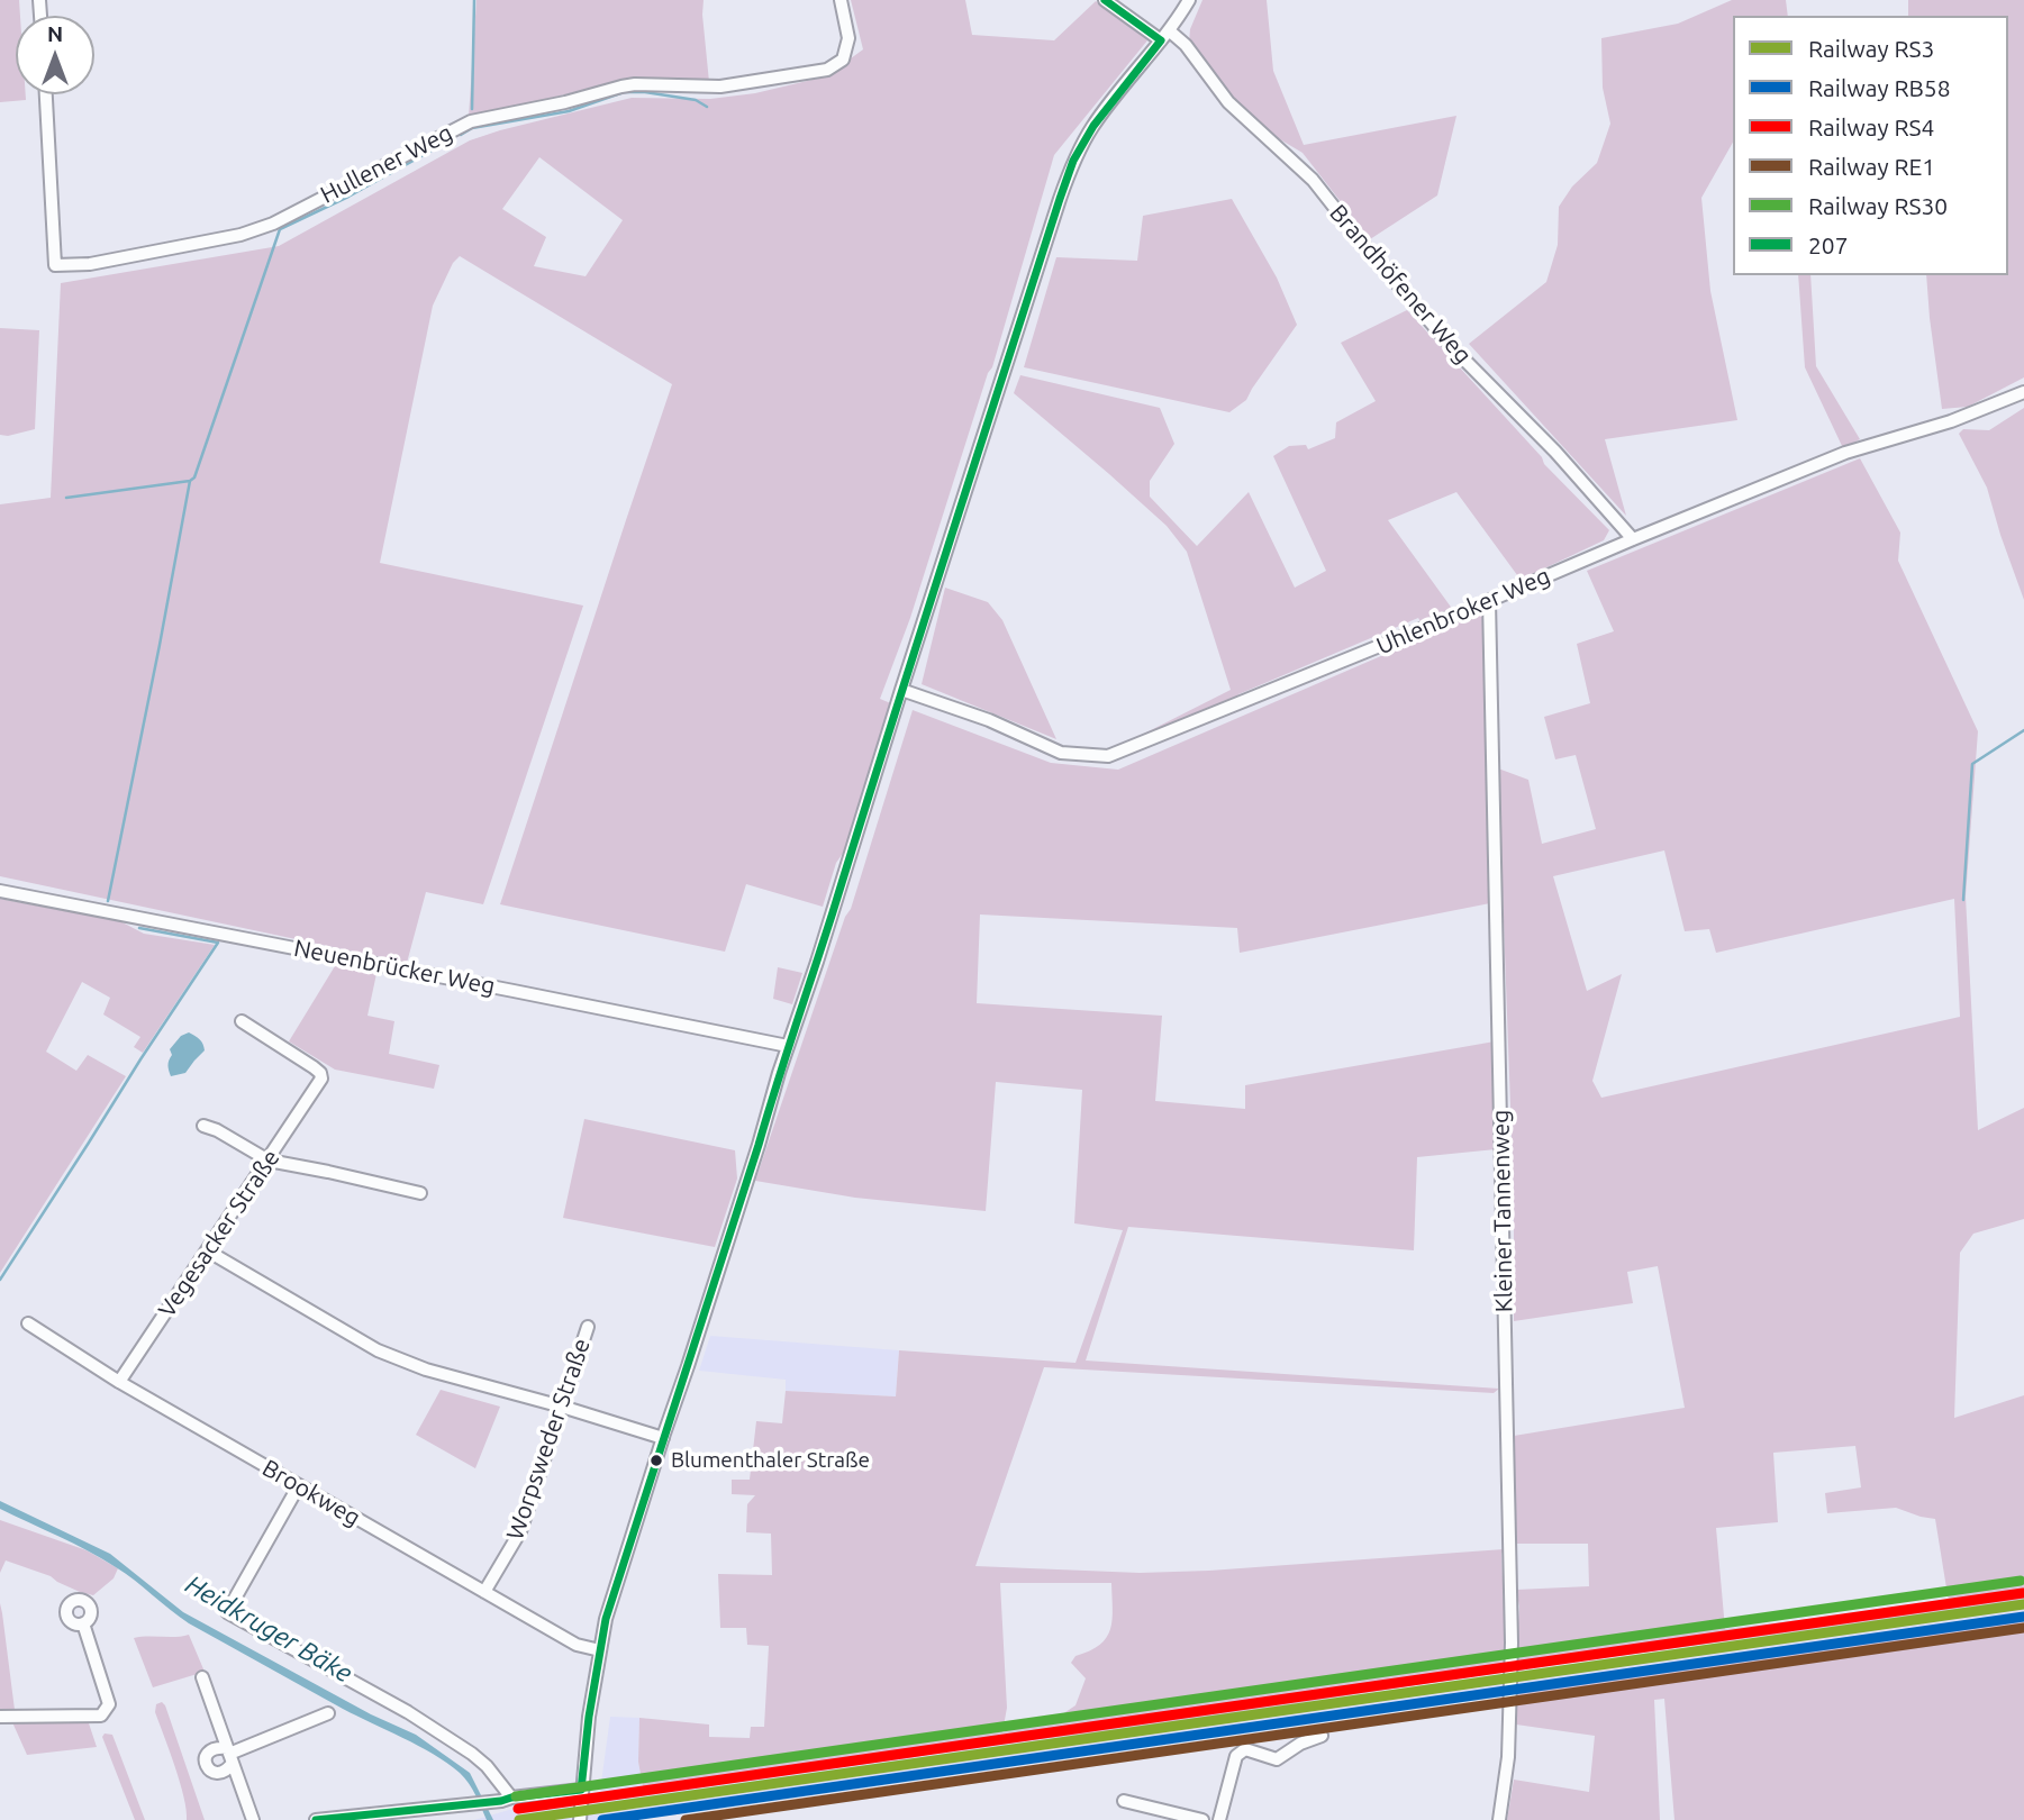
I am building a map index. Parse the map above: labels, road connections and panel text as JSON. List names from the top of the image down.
{
  "streets": {
    "street": [
      "Hullener Weg",
      "Brandhöfener Weg",
      "Uhlenbroker Weg",
      "Neuenbrücker Weg",
      "Kleiner Tannenweg",
      "Vegesacker Straße",
      "Worpsweder Straße",
      "Brookweg"
    ]
  },
  "crossings": [
    ["Brandhöfener Weg", "Uhlenbroker Weg"],
    ["Uhlenbroker Weg", "Kleiner Tannenweg"],
    ["Vegesacker Straße", "Brookweg"],
    ["Worpsweder Straße", "Brookweg"]
  ],
  "water": ["Heidkruger Bäke"],
  "places": ["Blumenthaler Straße"],
  "lines": [
    "transit line 207",
    "rail line RS30",
    "rail line RS4",
    "rail line RS3",
    "rail line RB58",
    "rail line RE1"
  ],
  "legend": [
    "Railway RS3",
    "Railway RB58",
    "Railway RS4",
    "Railway RE1",
    "Railway RS30",
    "207"
  ],
  "north": "top"
}
